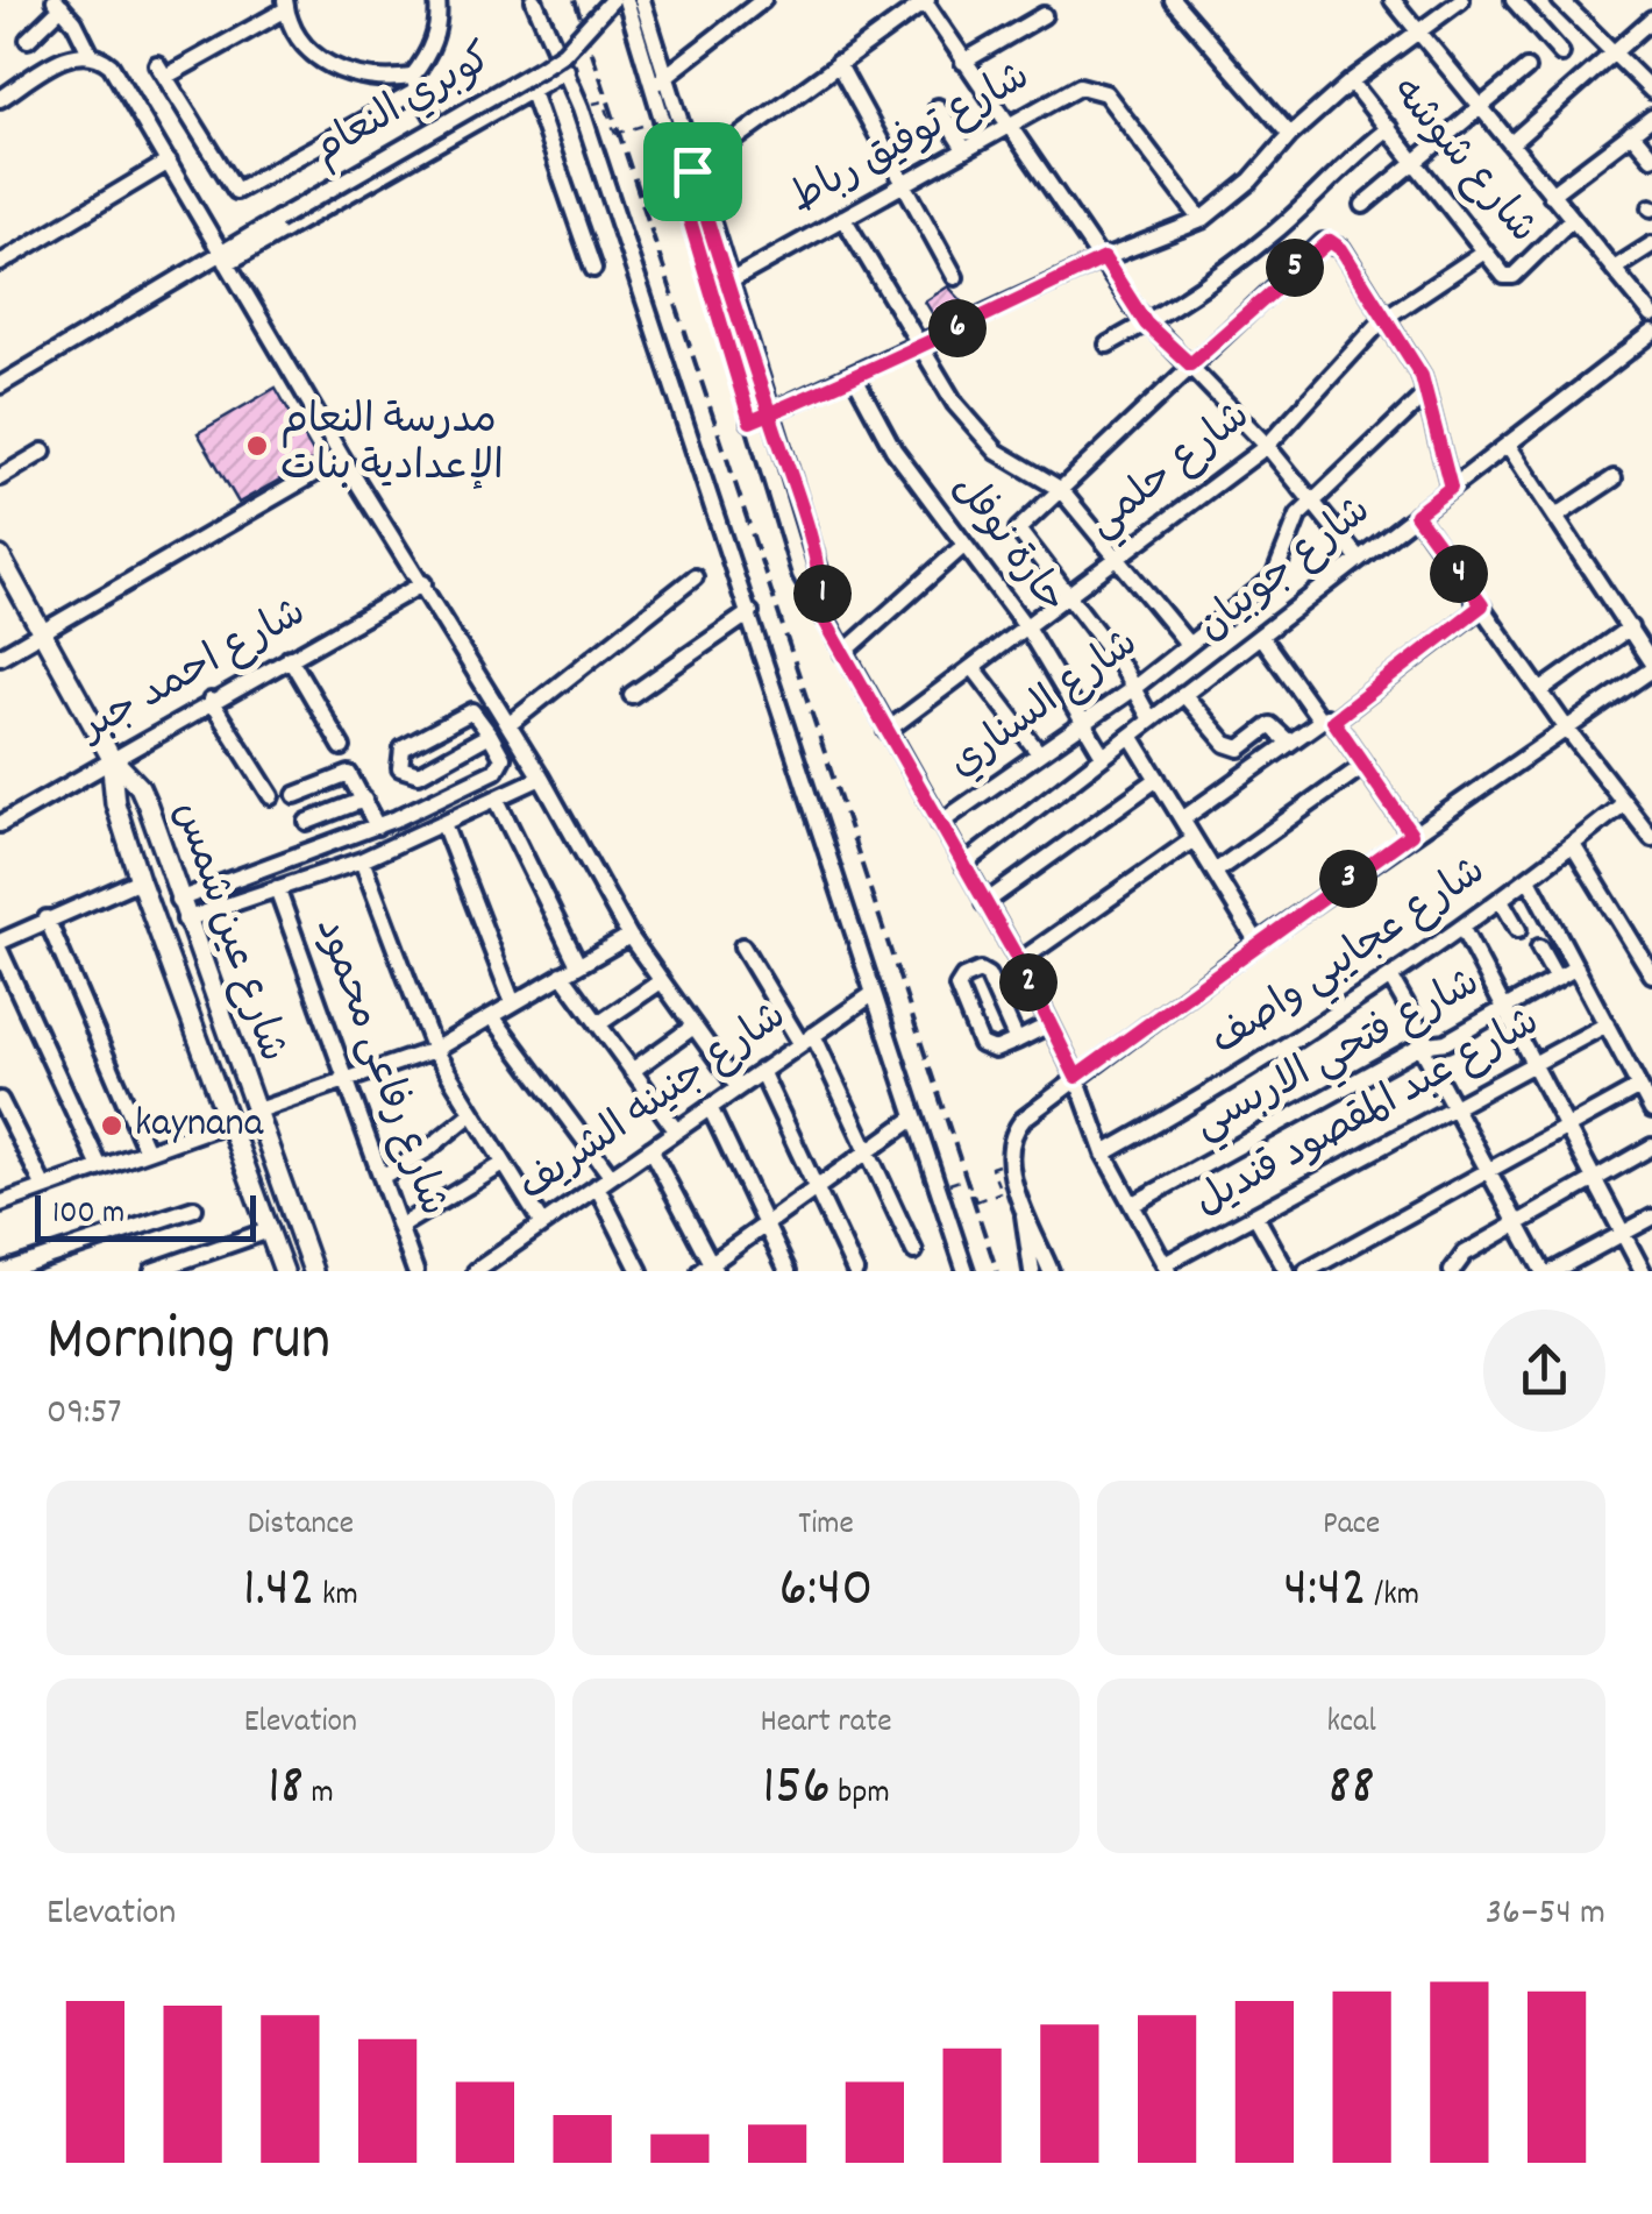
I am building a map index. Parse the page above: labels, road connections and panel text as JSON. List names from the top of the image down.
{
  "streets": {
    "main road": ["شارع عين شمس"],
    "street": [
      "كوبري النعام",
      "شارع توفيق رباط",
      "شارع شوشه",
      "شارع حلمي",
      "حارة نوفل",
      "شارع جوبيان",
      "شارع احمد جبر",
      "شارع السناري",
      "شارع عجايبي واصف",
      "شارع فتحي الاربسي",
      "شارع رفاعى محمود",
      "شارع جنينه الشريف",
      "شارع عبد المقصود قنديل"
    ]
  },
  "crossings": [
    ["شارع شوشه", "شارع حلمي"],
    ["شارع حلمي", "حارة نوفل"],
    ["حارة نوفل", "شارع جوبيان"],
    ["حارة نوفل", "شارع السناري"],
    ["شارع احمد جبر", "شارع عين شمس"]
  ],
  "places": ["مدرسة النعام الإعدادية بنات", "kaynana"],
  "scale_bar": "100 m",
  "page": {
    "pins": [
      "5",
      "6",
      "4",
      "1",
      "3",
      "2"
    ],
    "scale": "100 m",
    "heading": ["Morning run", "09:57"],
    "stats": [
      ["Distance", "1.42 km"],
      ["Time", "6:40"],
      ["Pace", "4:42 /km"],
      ["Elevation", "18 m"],
      ["Heart rate", "156 bpm"],
      ["kcal", "88"]
    ],
    "chart": ["Elevation", "36–54 m"]
  }
}
